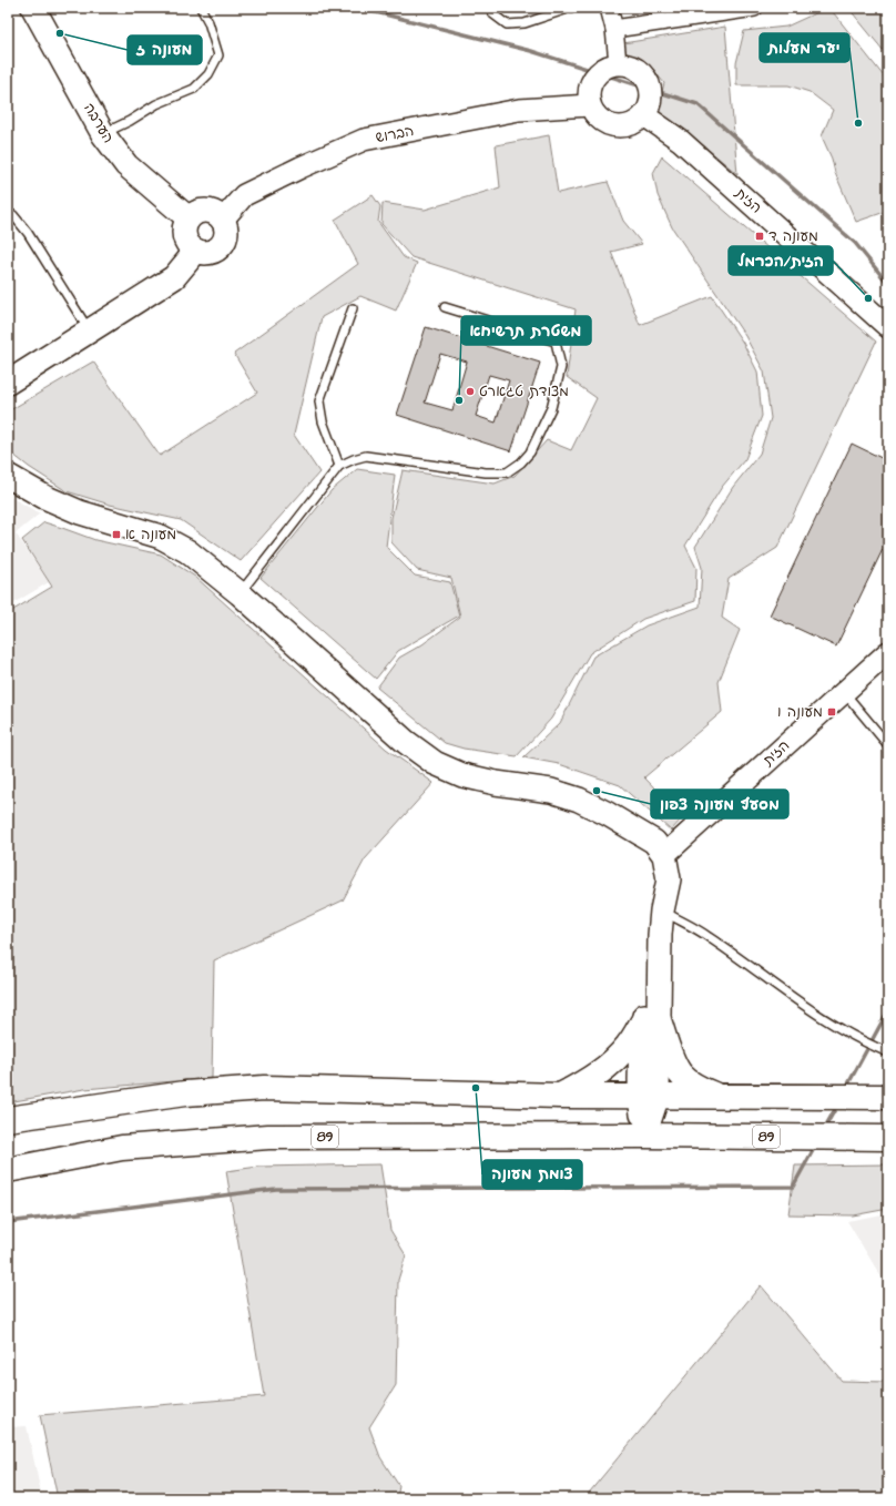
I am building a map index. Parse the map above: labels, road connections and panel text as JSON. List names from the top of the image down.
{
  "streets": {
    "highway": ["89"],
    "main road": ["הערבה"],
    "street": ["הברוש", "הזית"]
  },
  "crossings": [
    ["הערבה", "הברוש"],
    ["הברוש", "הזית"]
  ],
  "places": {
    "other": [
      "מעונה ז",
      "יער מעלות",
      "הזית/הכרמל",
      "מצודת טגארט",
      "משטרת תרשיחא",
      "מסעף מעונה צפון",
      "צומת מעונה"
    ],
    "transit": ["מעונה ד", "מעונה א", "מעונה ו"]
  }
}
